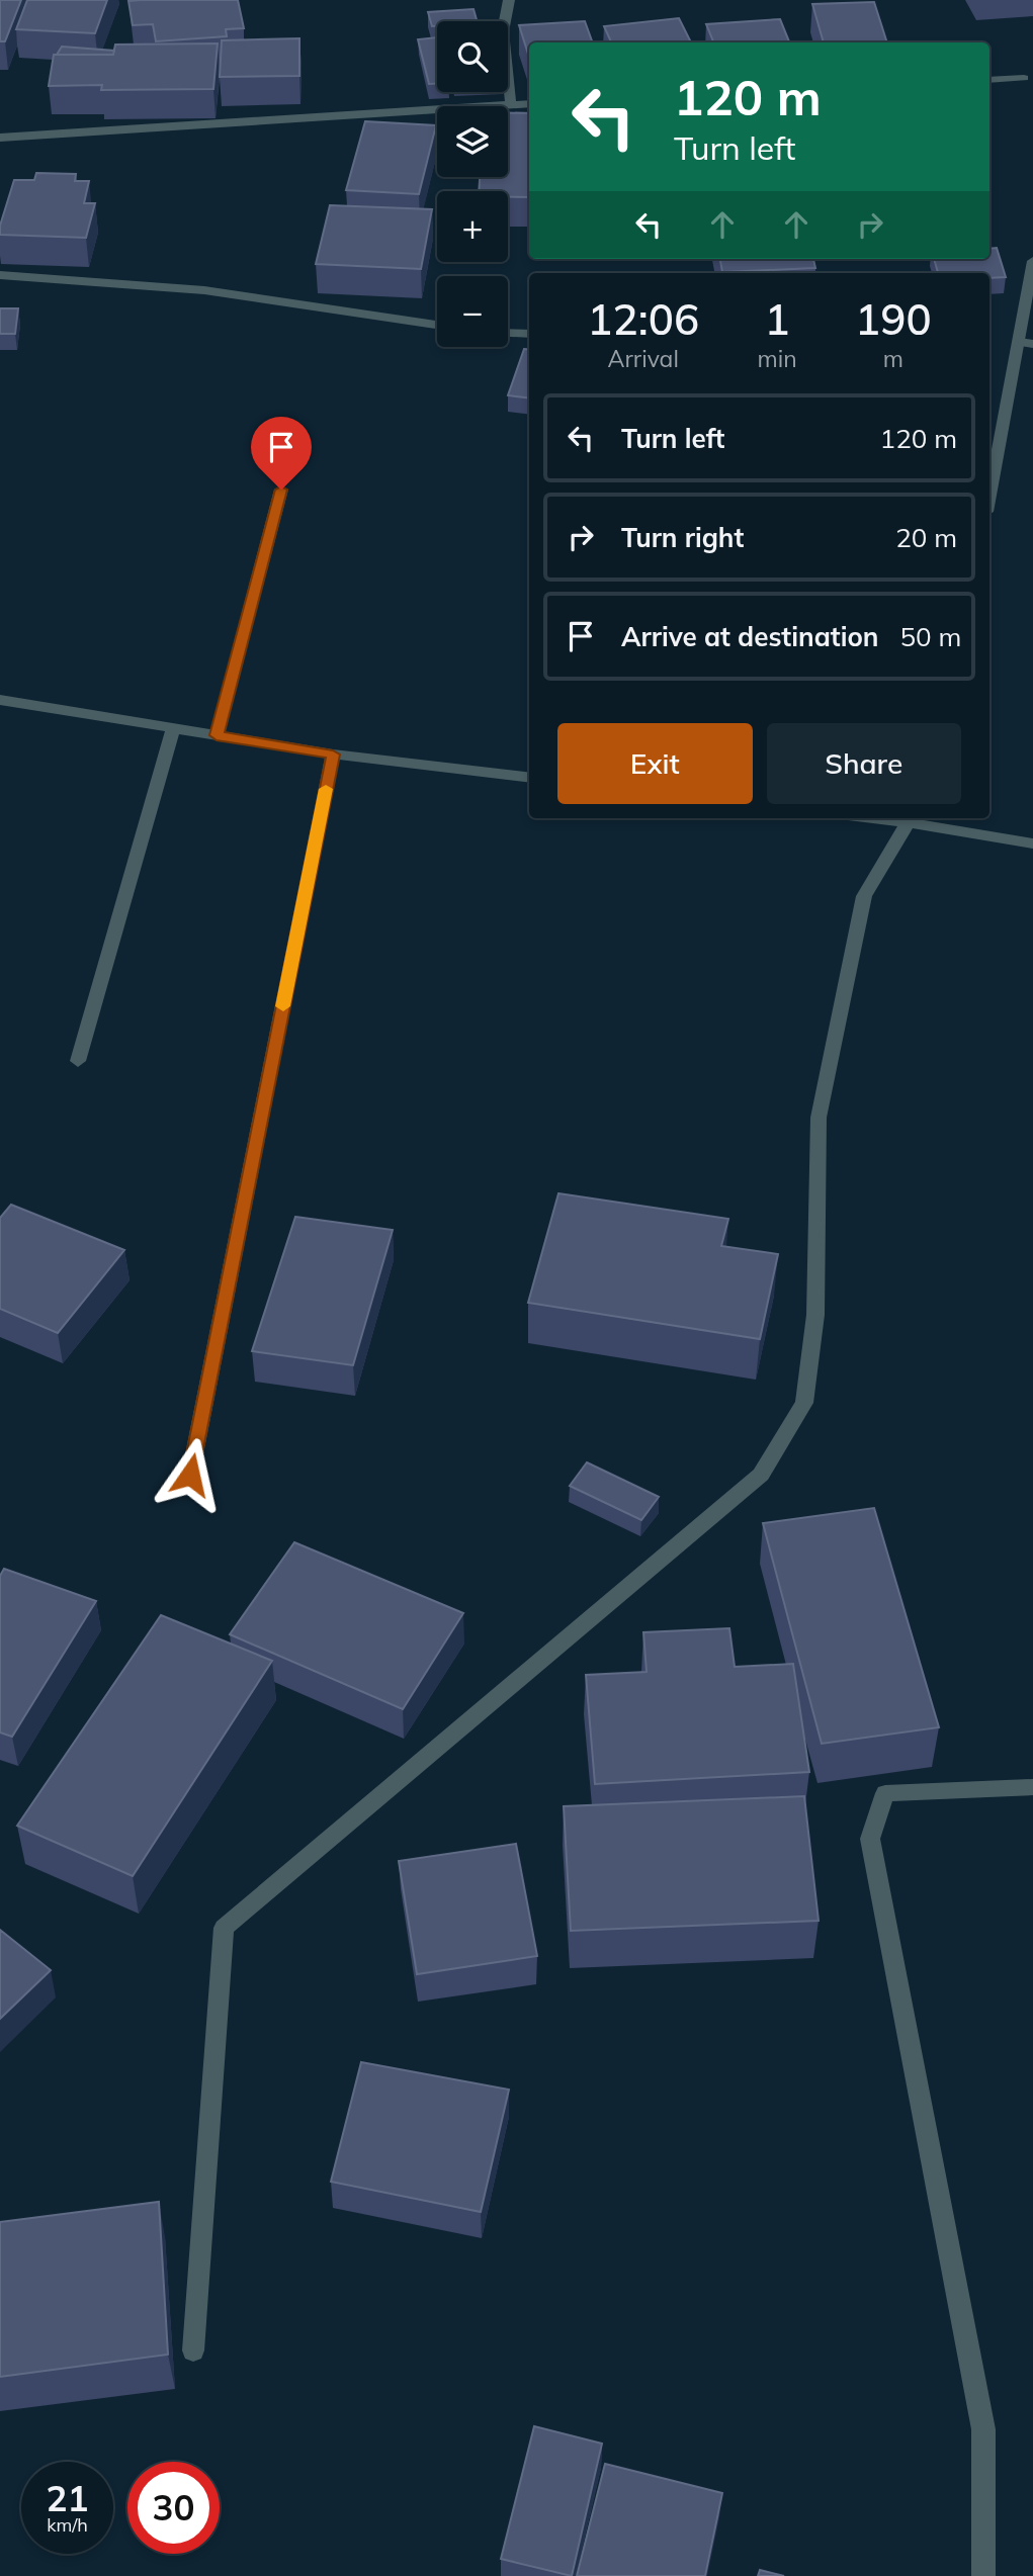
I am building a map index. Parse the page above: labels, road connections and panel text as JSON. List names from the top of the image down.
{
  "page": {
    "map_buttons": ["+", "−"],
    "turn": ["120 m", "Turn left"],
    "eta": [
      "12:06",
      "Arrival",
      "1",
      "min",
      "190",
      "m"
    ],
    "list": [
      {
        "name": "Turn left",
        "value": "120 m"
      },
      {
        "name": "Turn right",
        "value": "20 m"
      },
      {
        "name": "Arrive at destination",
        "value": "50 m"
      }
    ],
    "buttons": ["Exit", "Share"],
    "speed": "21 km/h",
    "limit": "30"
  }
}
